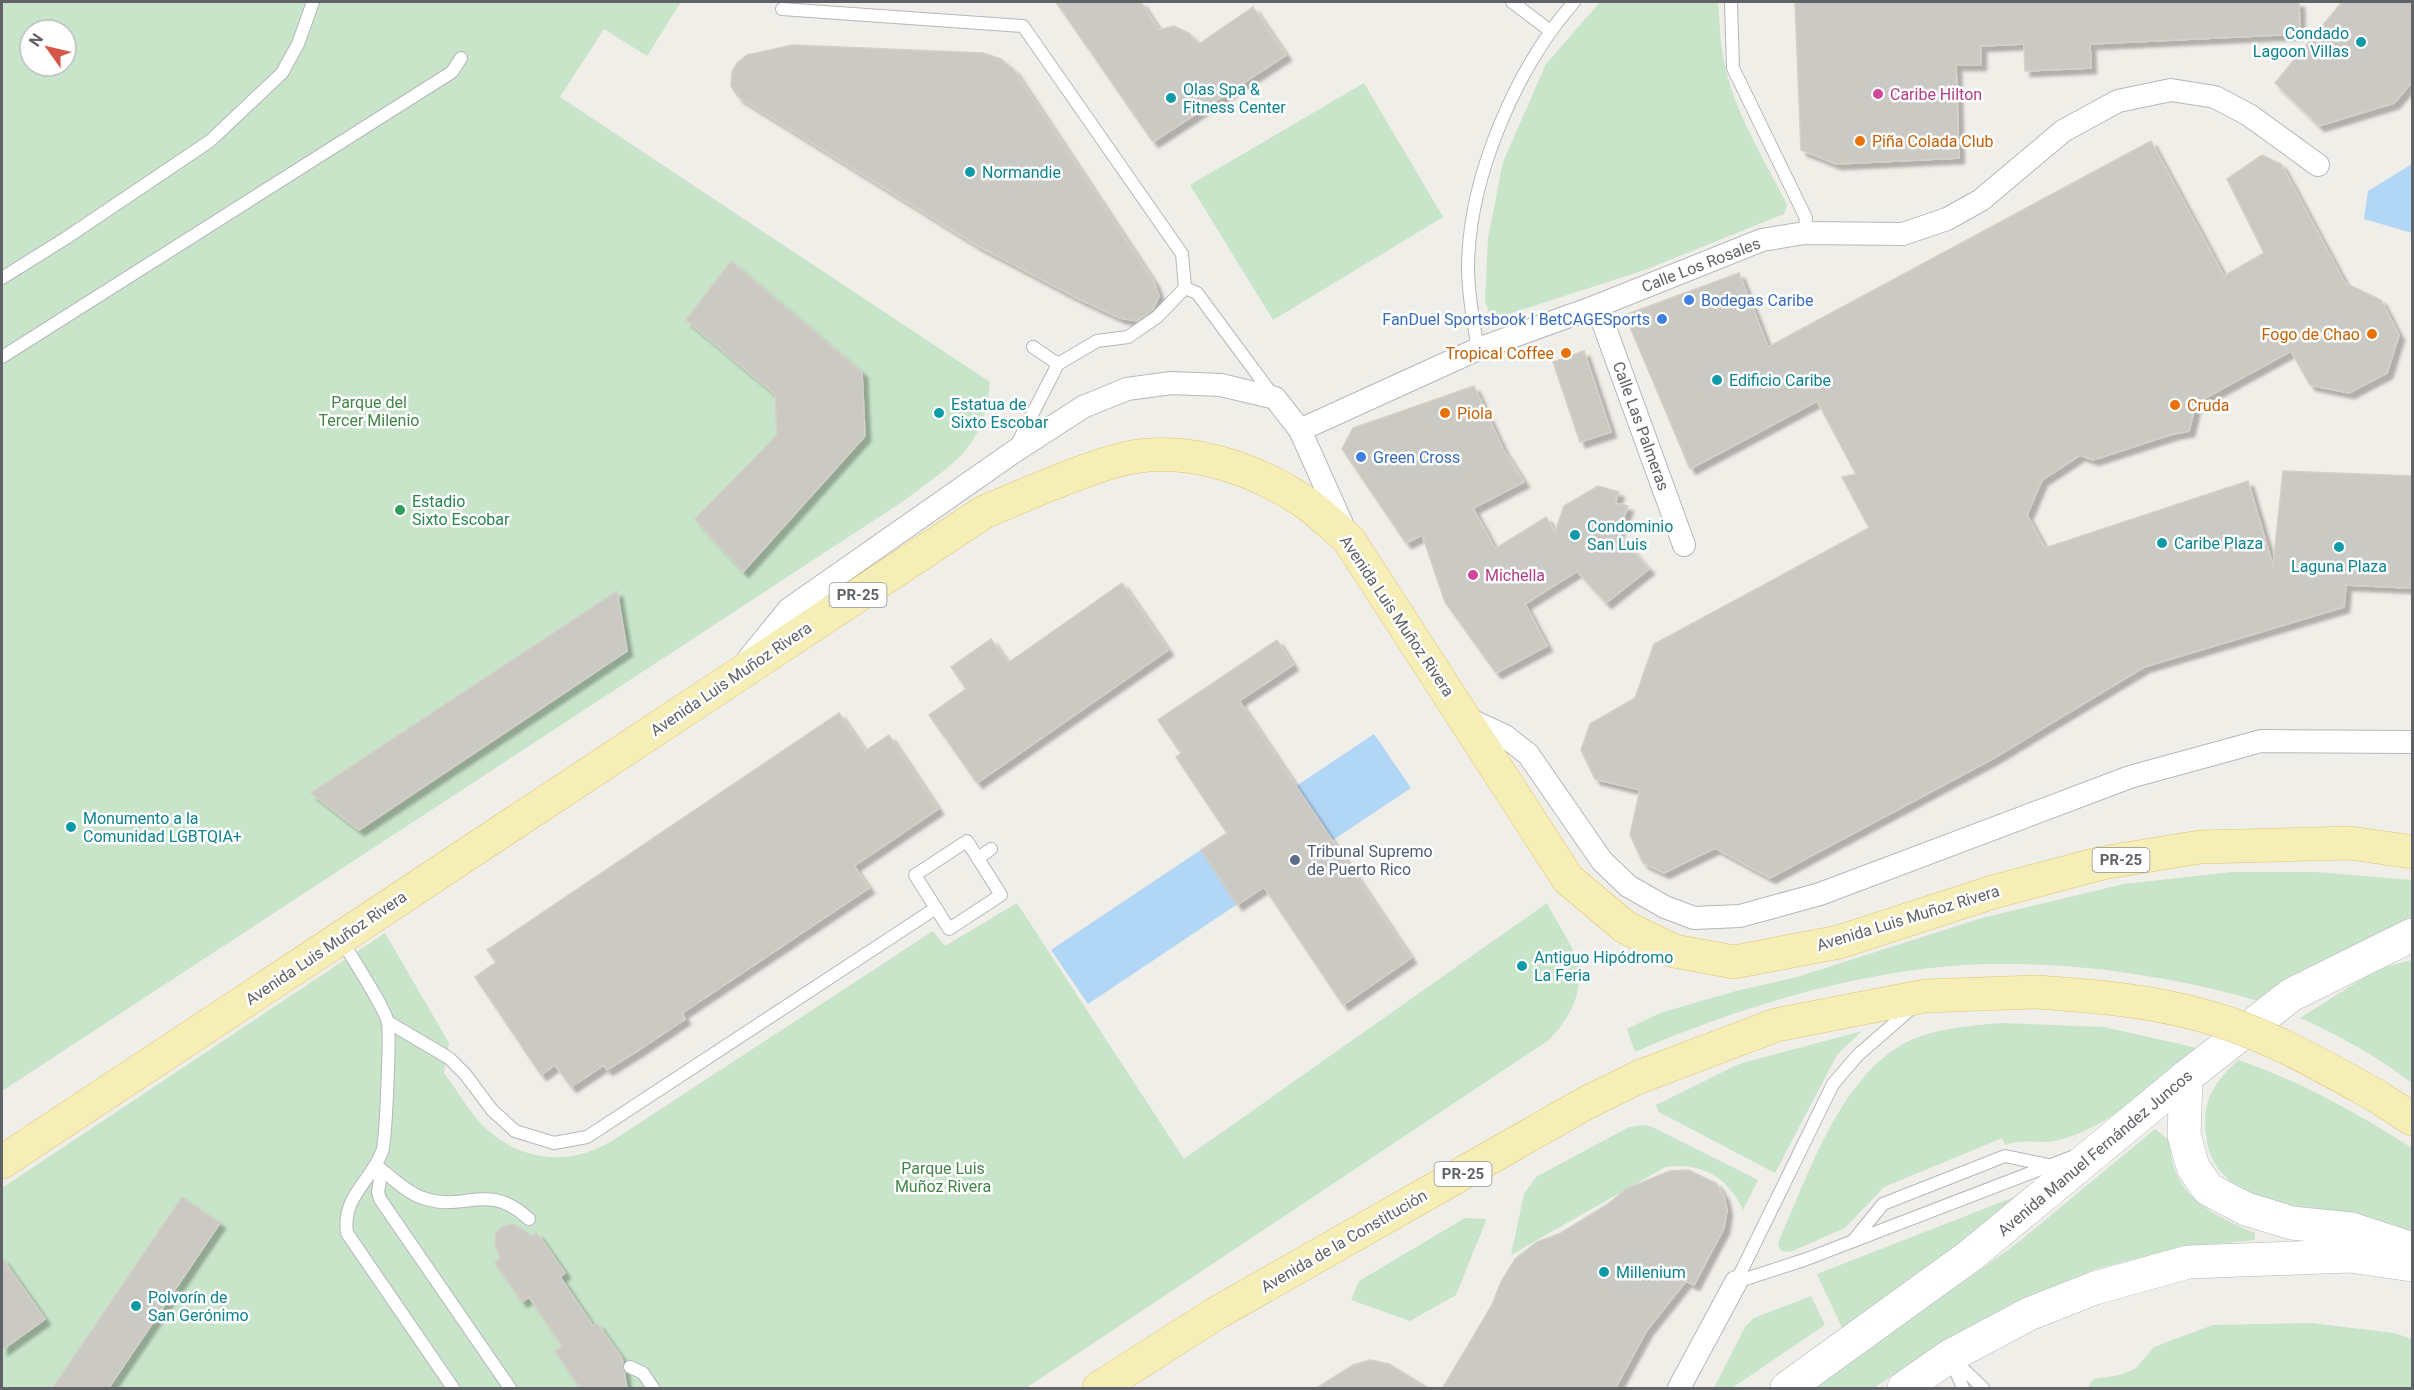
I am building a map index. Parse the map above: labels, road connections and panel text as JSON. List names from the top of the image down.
{
  "streets": {
    "main road": [
      "PR-25",
      "Avenida Luis Muñoz Rivera",
      "Avenida Manuel Fernández Juncos",
      "Avenida de la Constitución"
    ],
    "street": ["Calle Los Rosales", "Calle Las Palmeras"]
  },
  "crossings": [
    ["Calle Los Rosales", "Calle Las Palmeras"]
  ],
  "parks": ["Parque del Tercer Milenio", "Parque Luis Muñoz Rivera"],
  "places": [
    "Condado Lagoon Villas",
    "Caribe Hilton",
    "Olas Spa & Fitness Center",
    "Piña Colada Club",
    "Normandie",
    "Bodegas Caribe",
    "FanDuel Sportsbook I BetCAGESports",
    "Fogo de Chao",
    "Tropical Coffee",
    "Edificio Caribe",
    "Cruda",
    "Estatua de Sixto Escobar",
    "Piola",
    "Green Cross",
    "Estadio Sixto Escobar",
    "Condominio San Luis",
    "Caribe Plaza",
    "Laguna Plaza",
    "Michella",
    "Monumento a la Comunidad LGBTQIA+",
    "Tribunal Supremo de Puerto Rico",
    "Antiguo Hipódromo La Feria",
    "Millenium",
    "Polvorín de San Gerónimo"
  ],
  "north": "top left"
}
